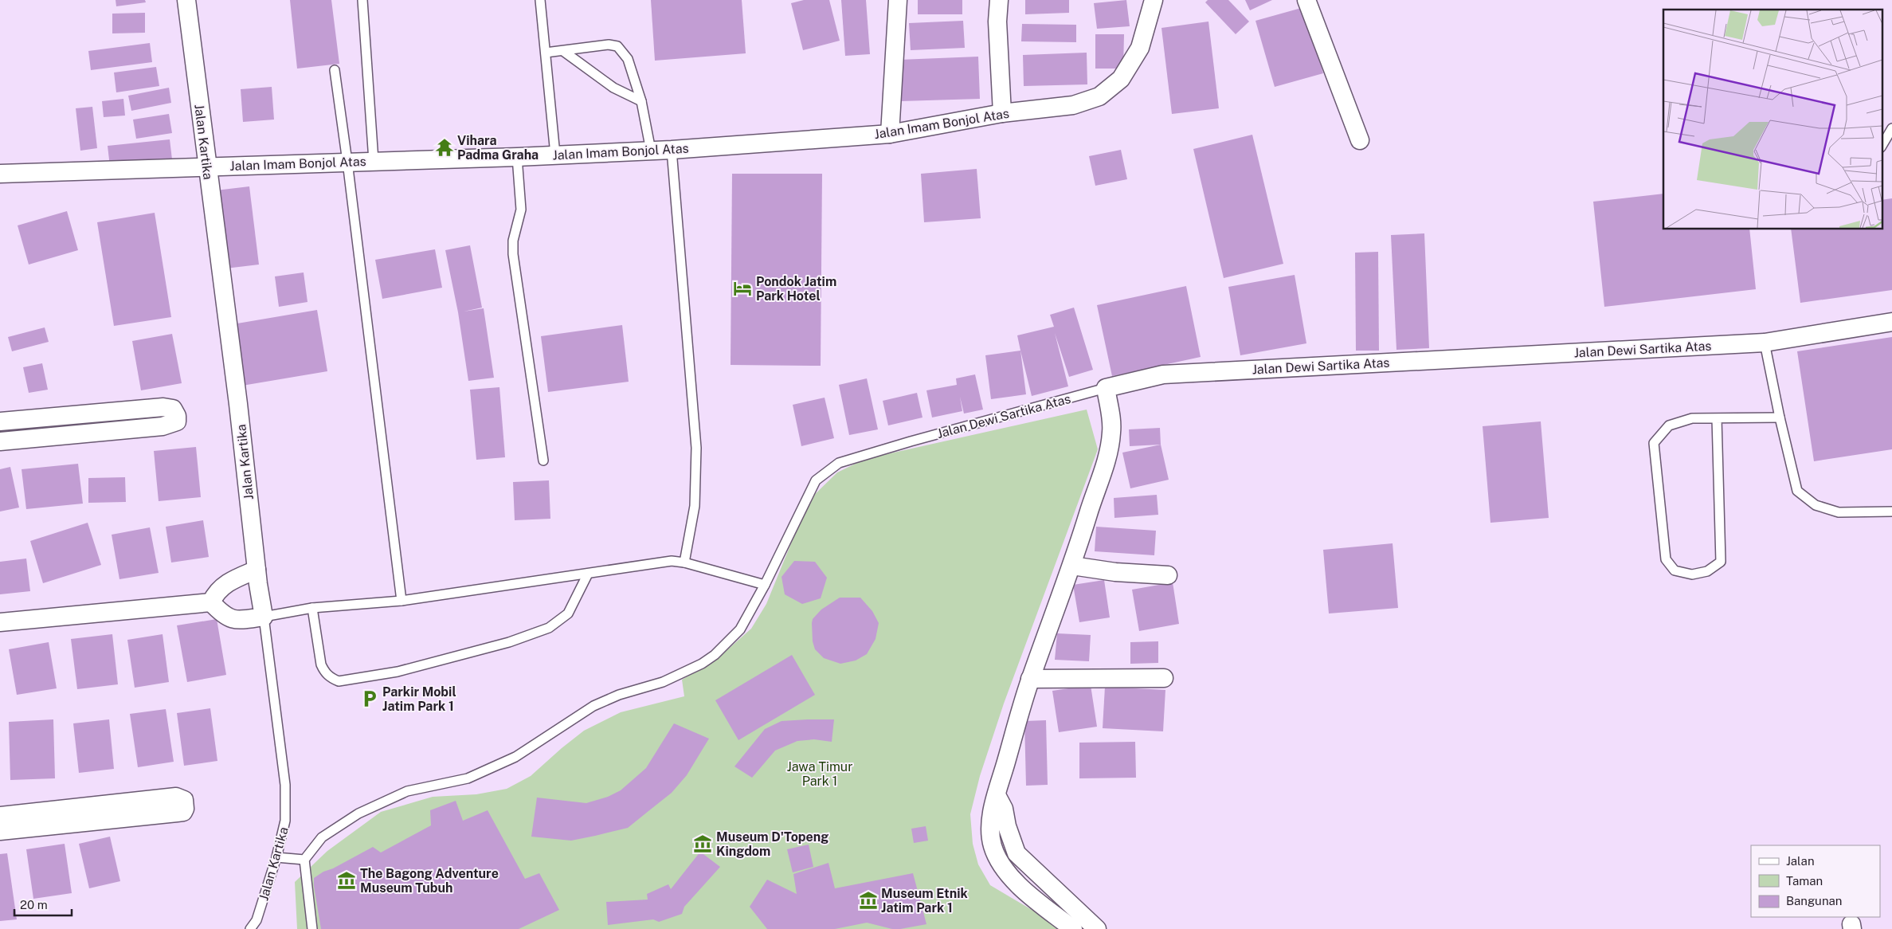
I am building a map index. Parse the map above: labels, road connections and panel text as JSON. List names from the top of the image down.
{
  "streets": {
    "street": ["Jalan Imam Bonjol Atas", "Jalan Kartika", "Jalan Dewi Sartika Atas"]
  },
  "crossings": [
    ["Jalan Imam Bonjol Atas", "Jalan Kartika"]
  ],
  "parks": ["Jawa Timur Park 1"],
  "places": {
    "temple": ["Vihara Padma Graha"],
    "hotel": ["Pondok Jatim Park Hotel"],
    "parking": ["Parkir Mobil Jatim Park 1"],
    "museum": ["Museum D'Topeng Kingdom", "The Bagong Adventure Museum Tubuh", "Museum Etnik Jatim Park 1"]
  },
  "legend": ["Jalan", "Taman", "Bangunan"],
  "scale_bar": "20 m"
}
